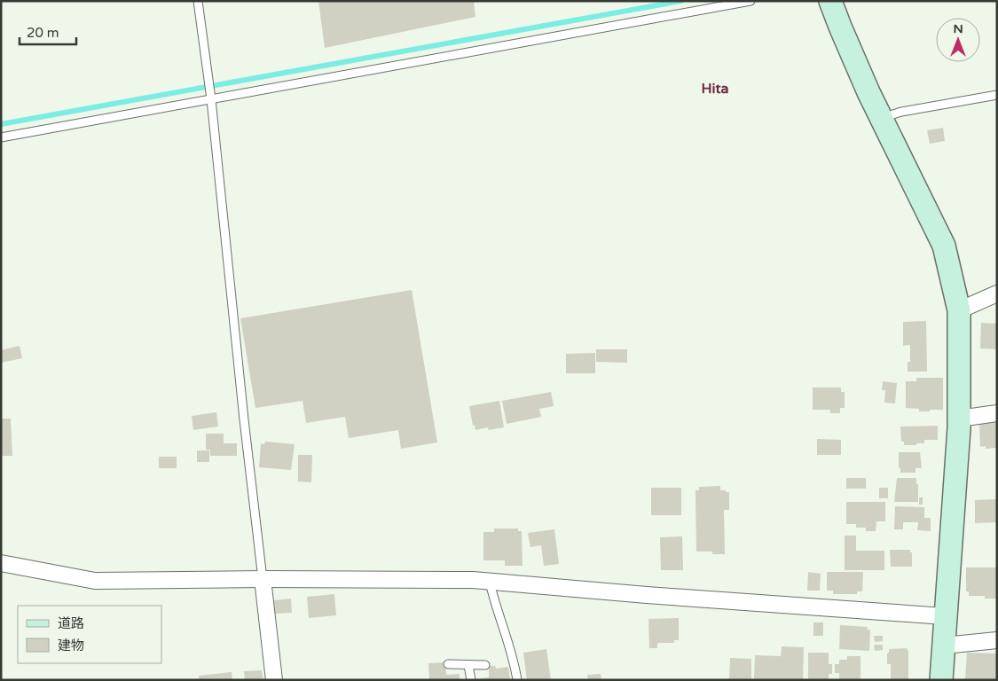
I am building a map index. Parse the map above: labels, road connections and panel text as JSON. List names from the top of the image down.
{
  "districts": ["Hita"],
  "legend": ["道路", "建物"],
  "scale_bar": "20 m",
  "north": "top"
}
